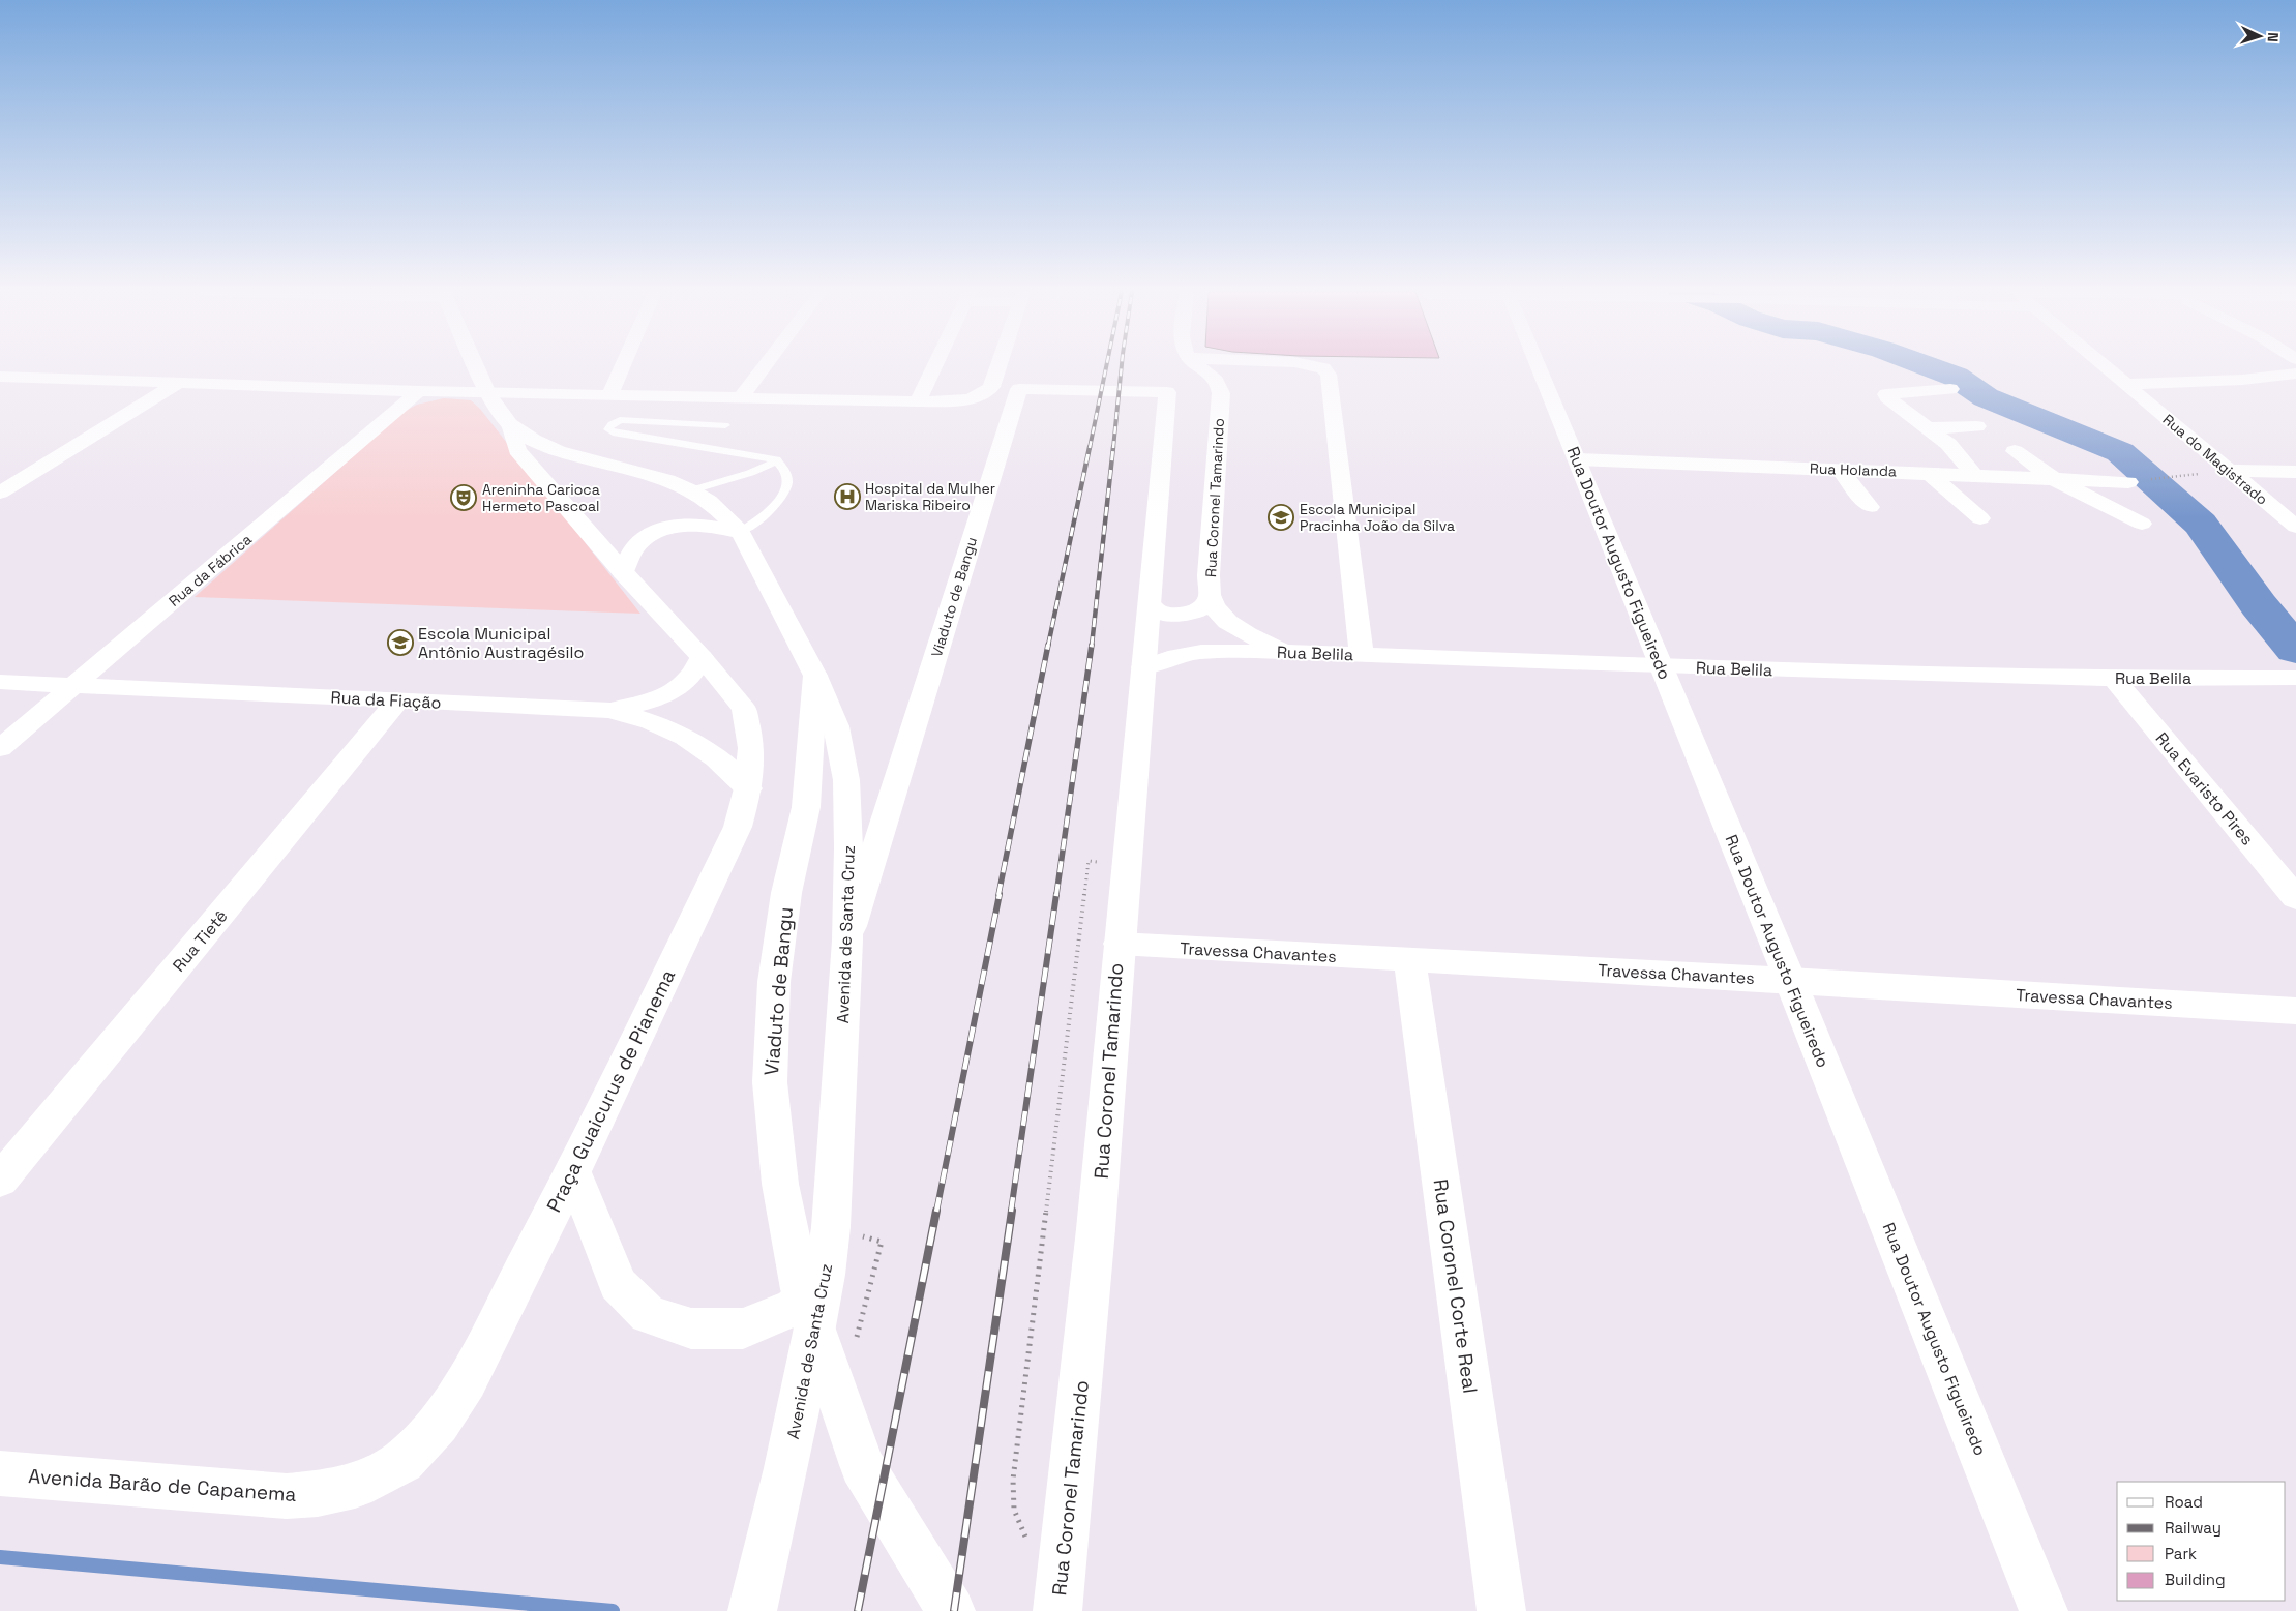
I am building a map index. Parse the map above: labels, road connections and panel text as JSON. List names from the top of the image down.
{
  "streets": {
    "street": [
      "Rua do Magistrado",
      "Rua Holanda",
      "Rua Coronel Tamarindo",
      "Rua Doutor Augusto Figueiredo",
      "Rua da Fábrica",
      "Viaduto de Bangu",
      "Rua Belila",
      "Rua da Fiação",
      "Rua Evaristo Pires",
      "Avenida de Santa Cruz",
      "Rua Tietê",
      "Travessa Chavantes",
      "Praça Guaicurus de Pianema",
      "Rua Coronel Corte Real",
      "Avenida Barão de Capanema"
    ]
  },
  "crossings": [
    ["Rua Holanda", "Rua Doutor Augusto Figueiredo"],
    ["Rua Coronel Tamarindo", "Viaduto de Bangu"],
    ["Rua Coronel Tamarindo", "Rua Belila"],
    ["Rua Coronel Tamarindo", "Travessa Chavantes"],
    ["Rua Doutor Augusto Figueiredo", "Rua Belila"],
    ["Rua Doutor Augusto Figueiredo", "Travessa Chavantes"],
    ["Rua da Fábrica", "Rua da Fiação"],
    ["Viaduto de Bangu", "Avenida de Santa Cruz"],
    ["Rua Belila", "Rua Evaristo Pires"],
    ["Rua da Fiação", "Rua Tietê"],
    ["Rua da Fiação", "Praça Guaicurus de Pianema"],
    ["Avenida de Santa Cruz", "Praça Guaicurus de Pianema"],
    ["Travessa Chavantes", "Rua Coronel Corte Real"],
    ["Praça Guaicurus de Pianema", "Avenida Barão de Capanema"]
  ],
  "places": {
    "hospital": ["Hospital da Mulher Mariska Ribeiro"],
    "theatre": ["Areninha Carioca Hermeto Pascoal"],
    "school or university": ["Escola Municipal Pracinha João da Silva", "Escola Municipal Antônio Austragésilo"]
  },
  "legend": [
    "Road",
    "Railway",
    "Park",
    "Building"
  ],
  "north": "right"
}
